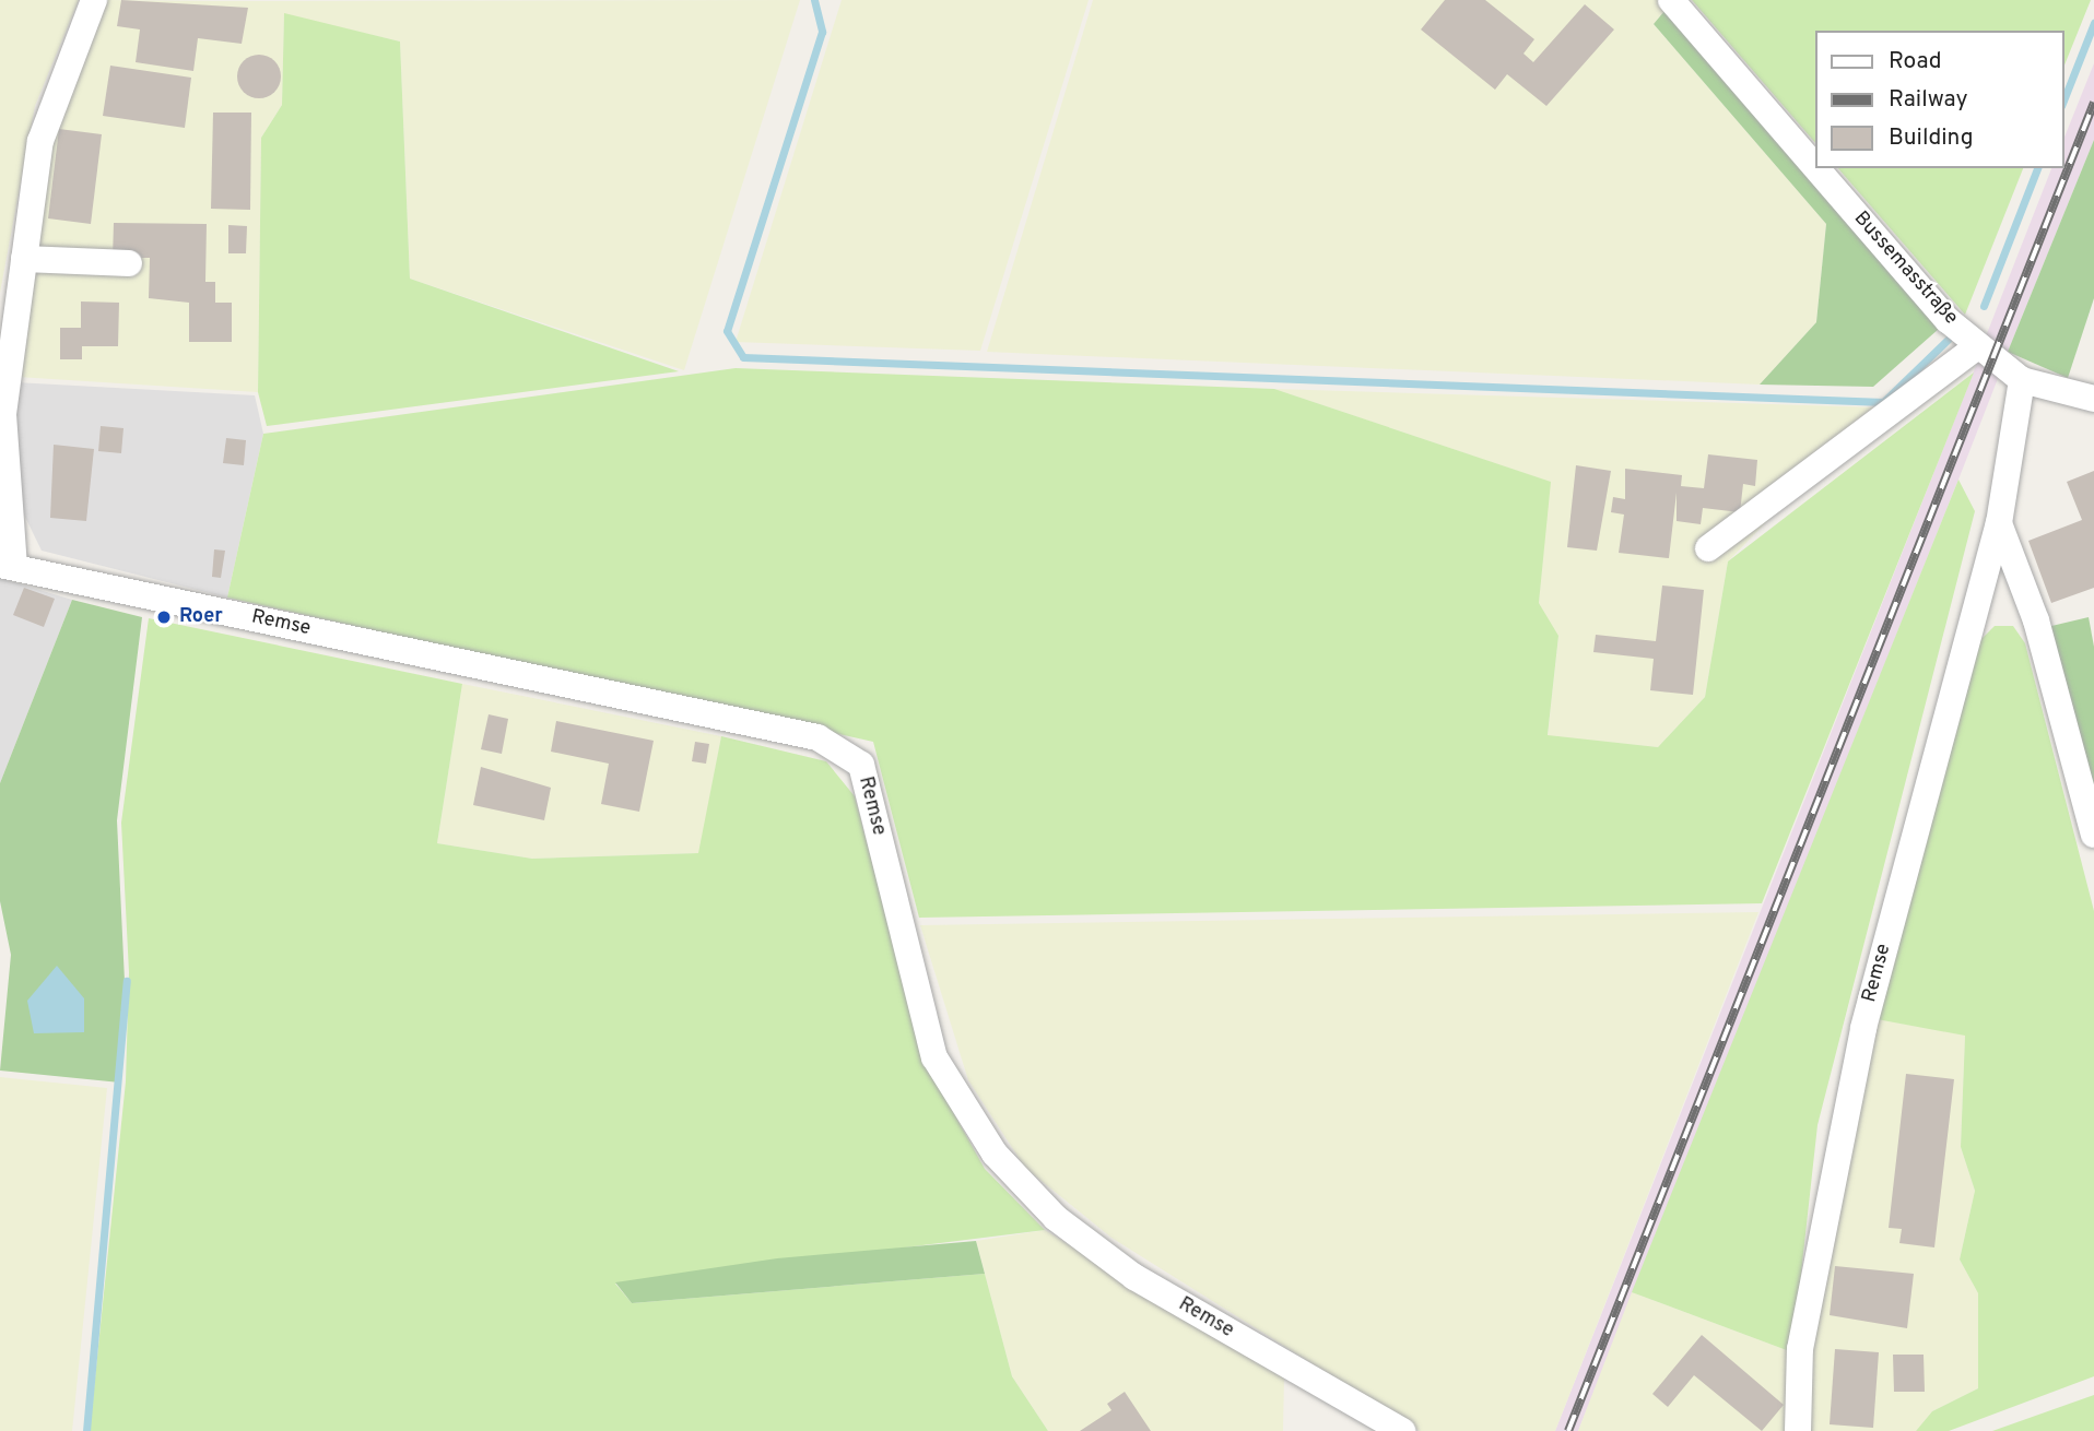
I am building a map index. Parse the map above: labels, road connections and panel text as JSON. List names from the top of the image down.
{
  "streets": {
    "street": ["Bussemasstraße", "Remse"]
  },
  "places": ["Roer"],
  "legend": ["Road", "Railway", "Building"]
}
